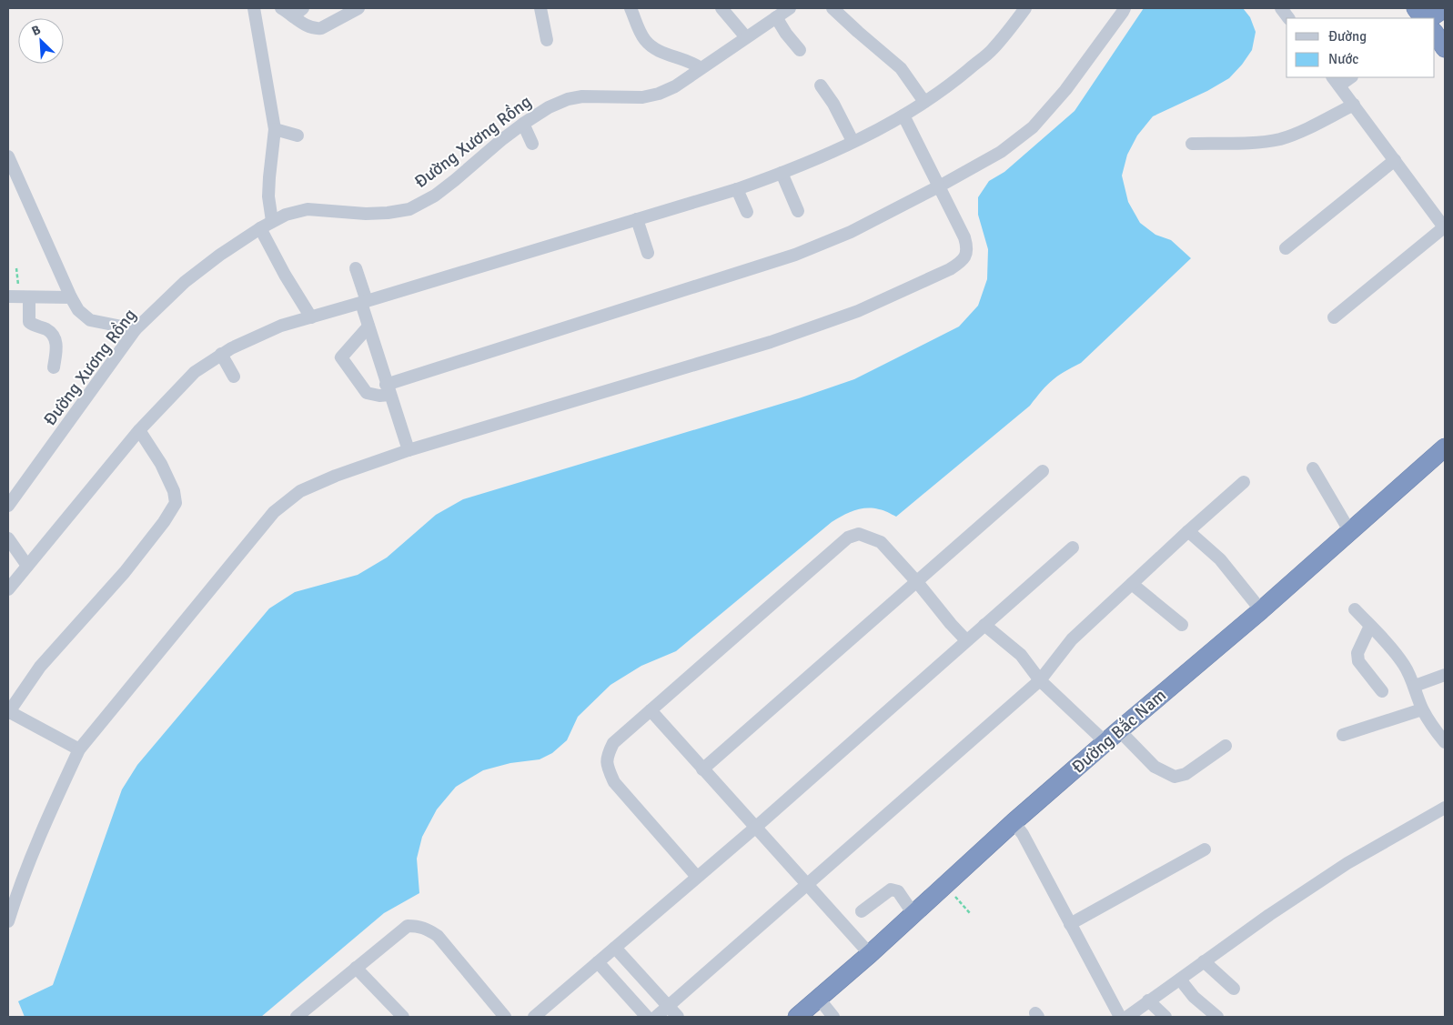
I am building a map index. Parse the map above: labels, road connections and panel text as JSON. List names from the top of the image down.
{
  "streets": {
    "highway": ["Đường Bắc Nam"],
    "street": ["Đường Xương Rồng"]
  },
  "legend": ["Đường", "Nước"],
  "north": "top left"
}
